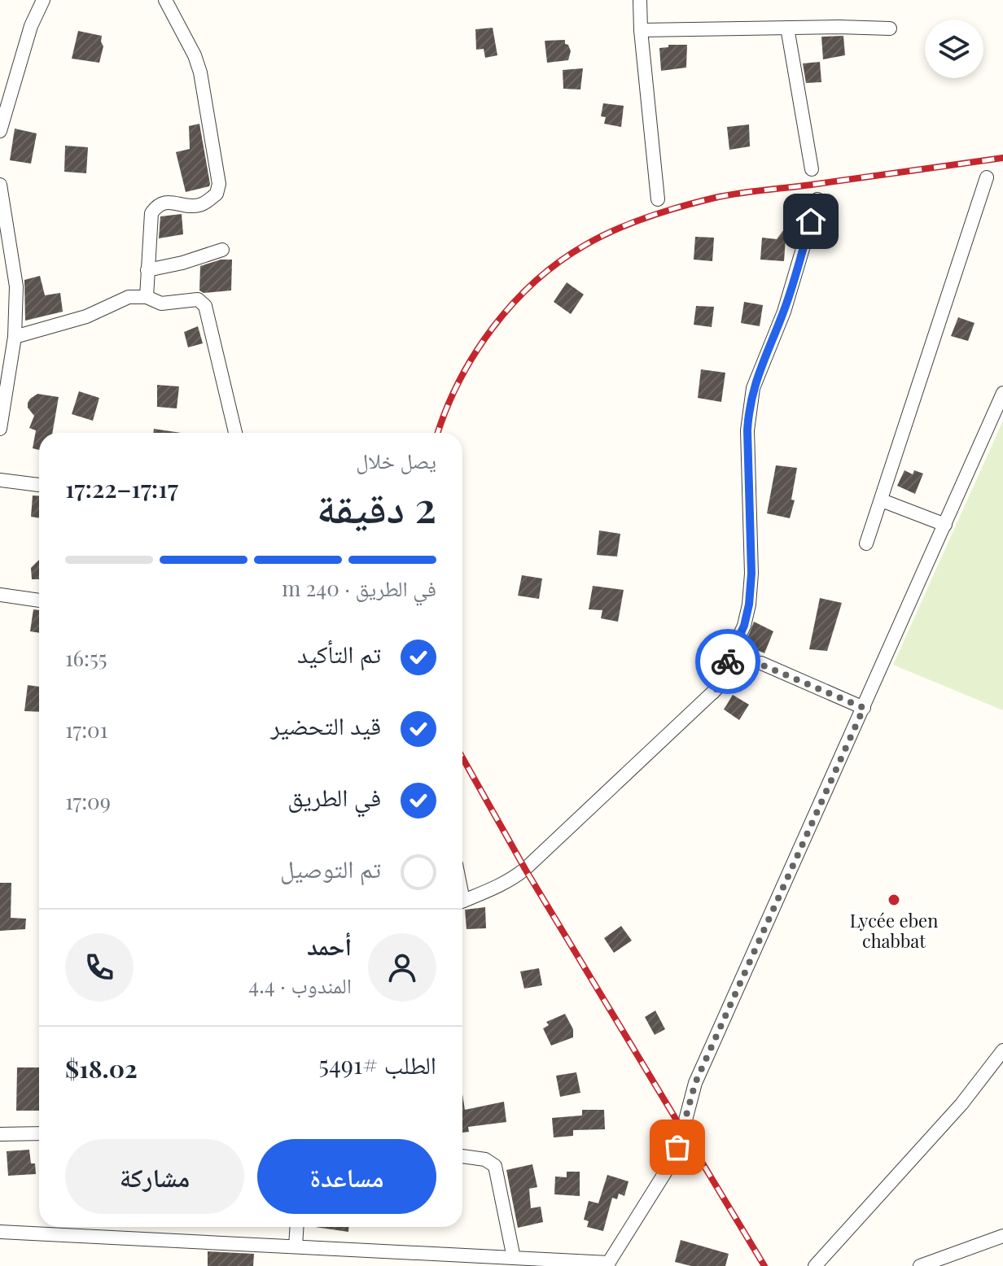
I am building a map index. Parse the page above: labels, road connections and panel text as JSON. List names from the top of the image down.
{
  "places": ["Lycée eben chabbat"],
  "page": {
    "heading": ["2 دقيقة", "يصل خلال", "17:17–17:22"],
    "panel": [
      "أحمد",
      "المندوب · 4.4",
      "الطلب #5491",
      "$18.02"
    ],
    "bar": "في الطريق · 240 m",
    "list": [
      ["تم التأكيد", "16:55"],
      ["قيد التحضير", "17:01"],
      ["في الطريق", "17:09"],
      "تم التوصيل"
    ],
    "buttons": ["مساعدة", "مشاركة"]
  }
}
